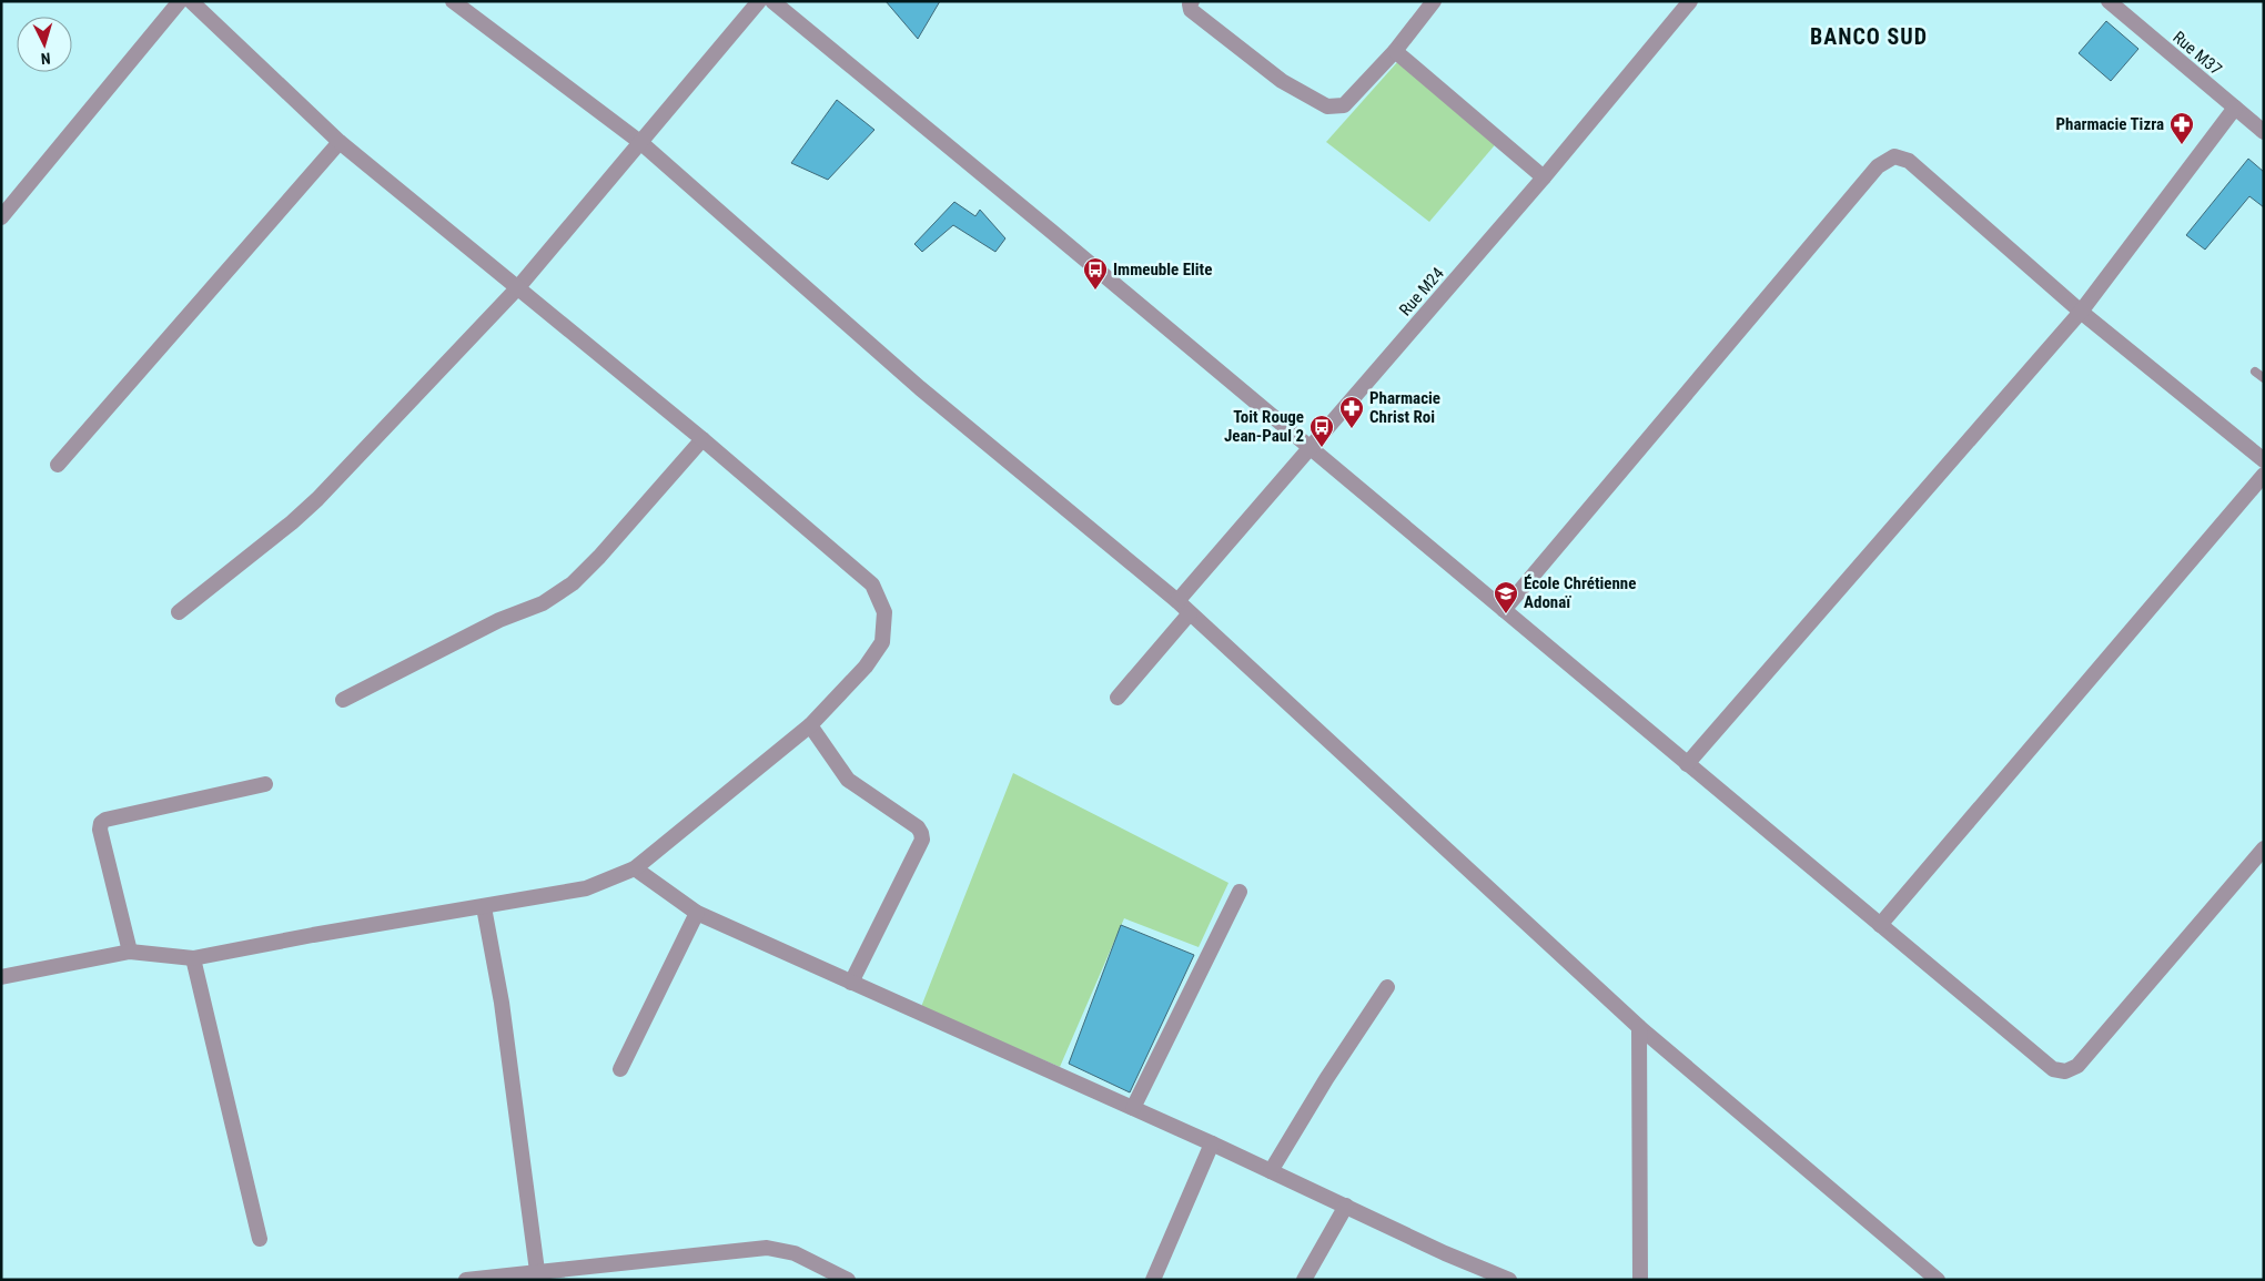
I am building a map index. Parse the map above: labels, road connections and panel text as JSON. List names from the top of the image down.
{
  "streets": {
    "street": ["Rue M37", "Rue M24"]
  },
  "districts": ["BANCO SUD"],
  "places": {
    "pharmacy": ["Pharmacie Tizra", "Pharmacie Christ Roi"],
    "bus stop": ["Immeuble Elite", "Toit Rouge Jean-Paul 2"],
    "school or university": ["École Chrétienne Adonaï"]
  },
  "north": "bottom"
}
